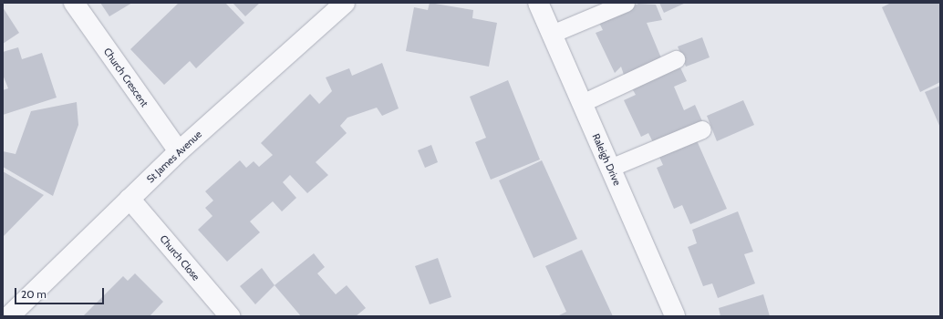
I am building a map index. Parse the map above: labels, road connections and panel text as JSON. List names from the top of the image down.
{
  "streets": {
    "street": [
      "Church Crescent",
      "St James Avenue",
      "Raleigh Drive",
      "Church Close"
    ]
  },
  "crossings": [
    ["Church Crescent", "St James Avenue"],
    ["St James Avenue", "Church Close"]
  ],
  "scale_bar": "20 m"
}
